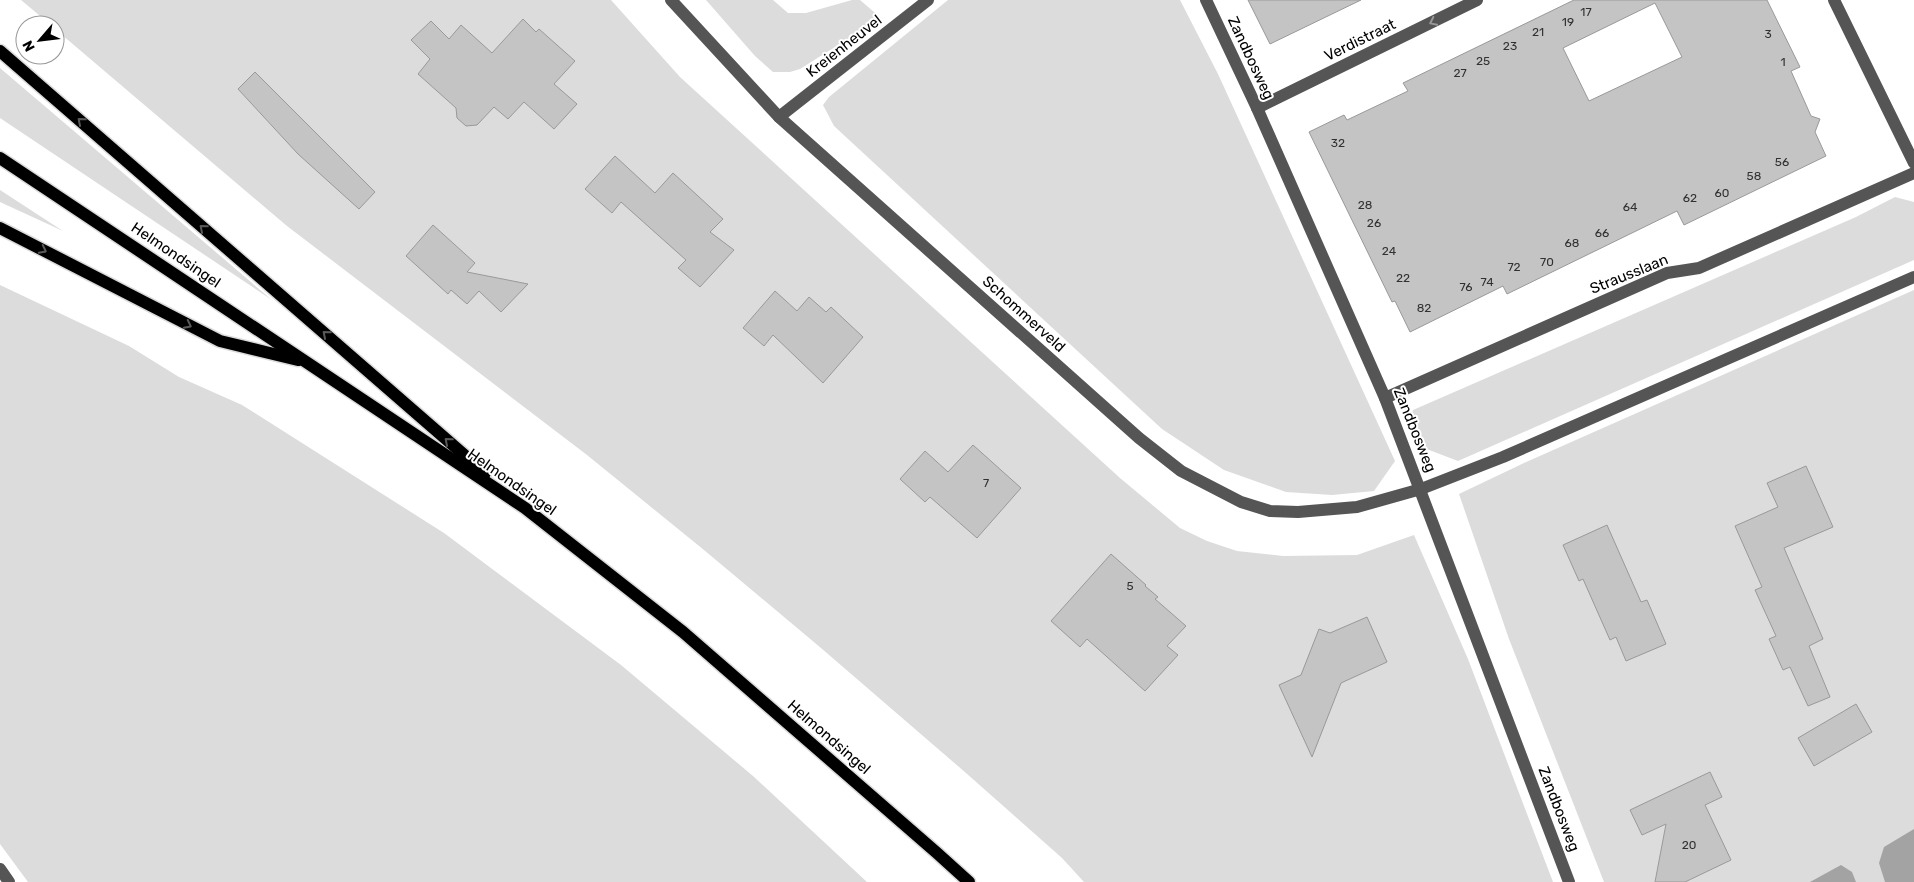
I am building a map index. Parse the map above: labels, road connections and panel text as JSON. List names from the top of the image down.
{
  "streets": {
    "main road": ["Helmondsingel"],
    "street": [
      "Verdistraat",
      "Kreienheuvel",
      "Zandbosweg",
      "Strausslaan",
      "Schommerveld"
    ]
  },
  "crossings": [
    ["Verdistraat", "Zandbosweg"],
    ["Kreienheuvel", "Schommerveld"],
    ["Zandbosweg", "Strausslaan"],
    ["Zandbosweg", "Schommerveld"]
  ],
  "one_way": ["Verdistraat"],
  "house_numbers": [
    "17",
    "19",
    "21",
    "3",
    "23",
    "25",
    "1",
    "27",
    "32",
    "56",
    "58",
    "60",
    "62",
    "28",
    "64",
    "26",
    "66",
    "68",
    "24",
    "70",
    "72",
    "22",
    "74",
    "76",
    "82",
    "7",
    "5",
    "20"
  ],
  "north": "bottom left"
}
